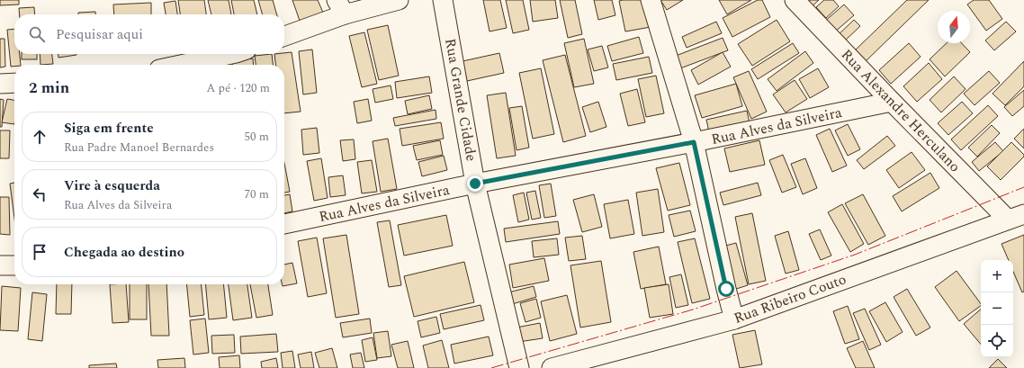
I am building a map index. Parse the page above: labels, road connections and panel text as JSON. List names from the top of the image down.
{
  "streets": {
    "street": [
      "Rua Grande Cidade",
      "Rua Alexandre Herculano",
      "Rua Alves da Silveira",
      "Rua Ribeiro Couto"
    ]
  },
  "crossings": [
    ["Rua Grande Cidade", "Rua Alves da Silveira"],
    ["Rua Alexandre Herculano", "Rua Alves da Silveira"],
    ["Rua Alexandre Herculano", "Rua Ribeiro Couto"]
  ],
  "north": "top",
  "page": {
    "search": "Pesquisar aqui",
    "heading": ["2 min", "A pé · 120 m"],
    "list": [
      ["Siga em frente", "Rua Padre Manoel Bernardes", "50 m"],
      ["Vire à esquerda", "Rua Alves da Silveira", "70 m"],
      "Chegada ao destino"
    ],
    "map_buttons": ["+", "−"]
  }
}
